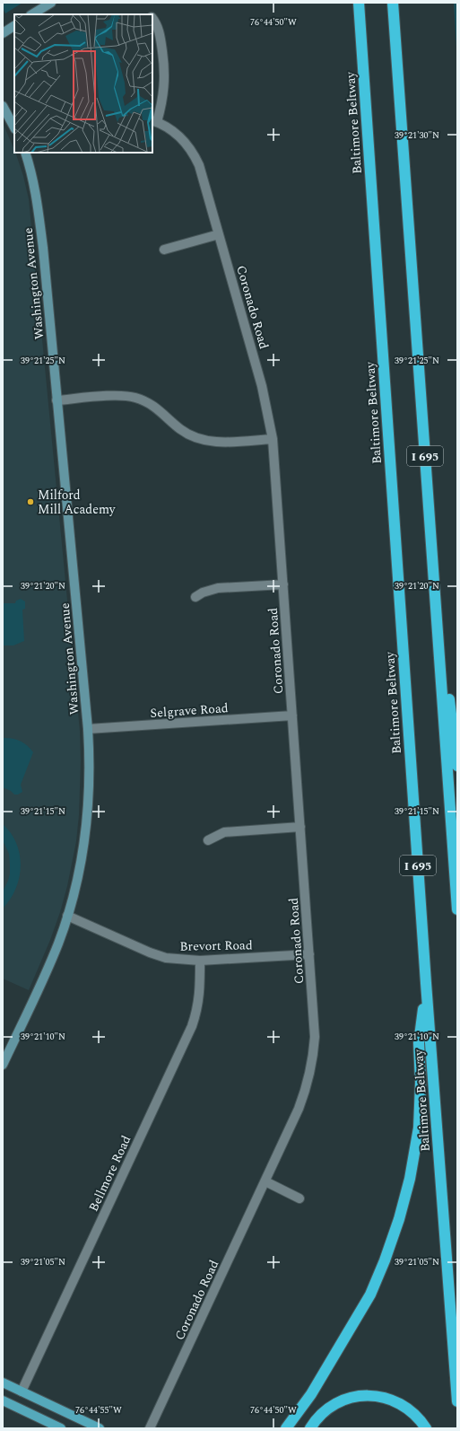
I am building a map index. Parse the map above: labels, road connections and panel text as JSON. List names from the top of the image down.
{
  "streets": {
    "highway": ["Baltimore Beltway", "I 695"],
    "main road": ["Washington Avenue"],
    "street": [
      "Coronado Road",
      "Selgrave Road",
      "Brevort Road",
      "Bellmore Road"
    ]
  },
  "crossings": [
    ["Washington Avenue", "Selgrave Road"],
    ["Washington Avenue", "Brevort Road"],
    ["Coronado Road", "Selgrave Road"],
    ["Coronado Road", "Brevort Road"],
    ["Brevort Road", "Bellmore Road"]
  ],
  "places": ["Milford Mill Academy"],
  "coordinates": [
    "76°44'50\"W",
    "39°21'30\"N",
    "39°21'25\"N",
    "39°21'20\"N",
    "39°21'15\"N",
    "39°21'10\"N",
    "39°21'05\"N",
    "76°44'55\"W"
  ]
}
